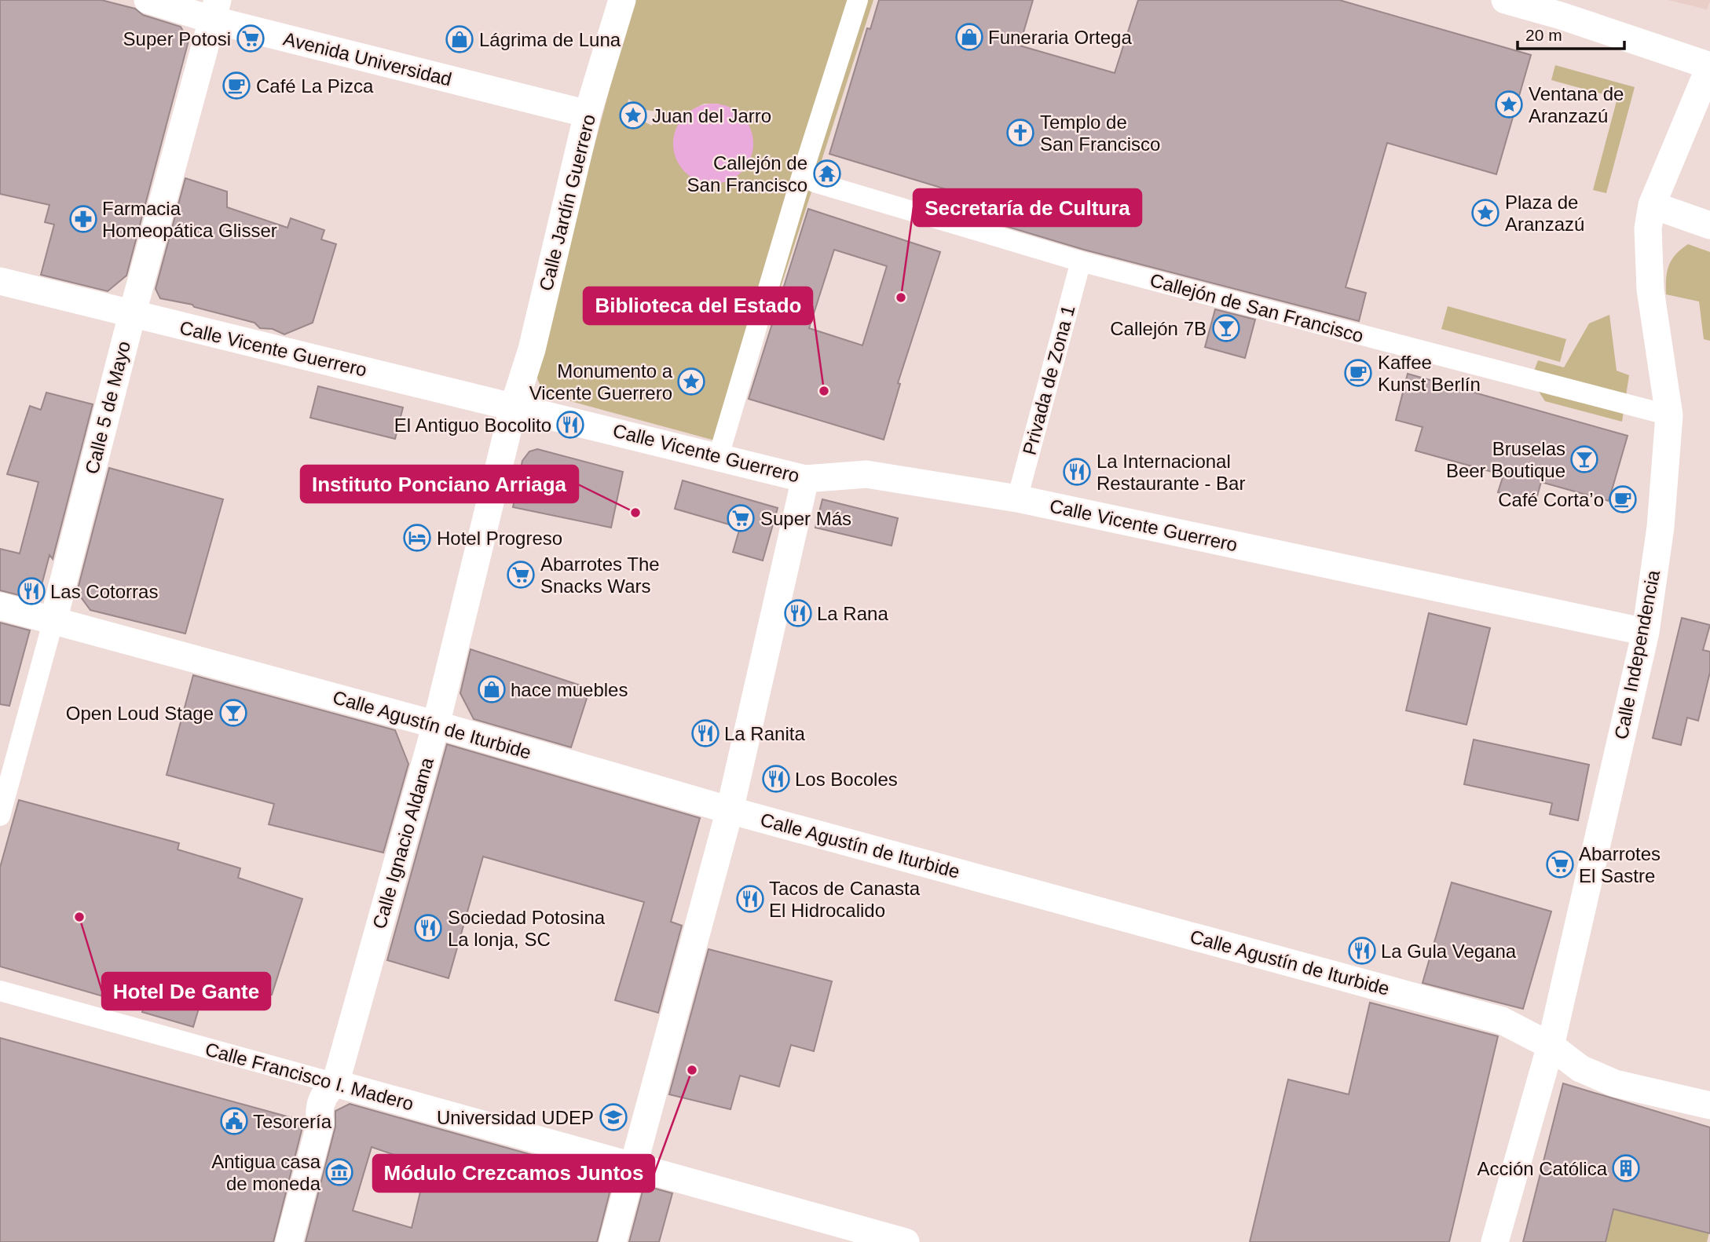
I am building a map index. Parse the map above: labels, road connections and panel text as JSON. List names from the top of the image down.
{
  "streets": {
    "street": [
      "Avenida Universidad",
      "Calle Jardín Guerrero",
      "Callejón de San Francisco",
      "Calle Vicente Guerrero",
      "Privada de Zona 1",
      "Calle 5 de Mayo",
      "Calle Independencia",
      "Calle Agustín de Iturbide",
      "Calle Ignacio Aldama",
      "Calle Francisco I. Madero"
    ]
  },
  "crossings": [
    ["Avenida Universidad", "Calle Jardín Guerrero"],
    ["Avenida Universidad", "Calle 5 de Mayo"],
    ["Calle Jardín Guerrero", "Calle Vicente Guerrero"],
    ["Calle Jardín Guerrero", "Calle Ignacio Aldama"],
    ["Callejón de San Francisco", "Privada de Zona 1"],
    ["Callejón de San Francisco", "Calle Independencia"],
    ["Calle Vicente Guerrero", "Privada de Zona 1"],
    ["Calle Vicente Guerrero", "Calle 5 de Mayo"],
    ["Calle Vicente Guerrero", "Calle Independencia"],
    ["Calle Vicente Guerrero", "Calle Ignacio Aldama"],
    ["Calle 5 de Mayo", "Calle Agustín de Iturbide"],
    ["Calle Independencia", "Calle Agustín de Iturbide"],
    ["Calle Agustín de Iturbide", "Calle Ignacio Aldama"],
    ["Calle Ignacio Aldama", "Calle Francisco I. Madero"]
  ],
  "places": {
    "shop": ["Funeraria Ortega", "Lágrima de Luna", "hace muebles"],
    "supermarket": [
      "Super Potosi",
      "Super Más",
      "Abarrotes The Snacks Wars",
      "Abarrotes El Sastre"
    ],
    "cafe": ["Café La Pizca", "Kaffee Kunst Berlín", "Café Corta’o"],
    "place": [
      "Ventana de Aranzazú",
      "Juan del Jarro",
      "Plaza de Aranzazú",
      "Monumento a Vicente Guerrero"
    ],
    "church": ["Templo de San Francisco"],
    "temple": ["Callejón de San Francisco"],
    "pharmacy": ["Farmacia Homeopática Glisser"],
    "other": [
      "Secretaría de Cultura",
      "Biblioteca del Estado",
      "Instituto Ponciano Arriaga",
      "Hotel De Gante",
      "Módulo Crezcamos Juntos"
    ],
    "bar": ["Callejón 7B", "Bruselas Beer Boutique", "Open Loud Stage"],
    "restaurant": [
      "El Antiguo Bocolito",
      "La Internacional Restaurante - Bar",
      "Las Cotorras",
      "La Rana",
      "La Ranita",
      "Los Bocoles",
      "Tacos de Canasta El Hidrocalido",
      "Sociedad Potosina La lonja, SC",
      "La Gula Vegana"
    ],
    "hotel": ["Hotel Progreso"],
    "school or university": ["Universidad UDEP"],
    "public building": ["Tesorería"],
    "building": ["Acción Católica"],
    "museum": ["Antigua casa de moneda"]
  },
  "scale_bar": "20 m"
}
